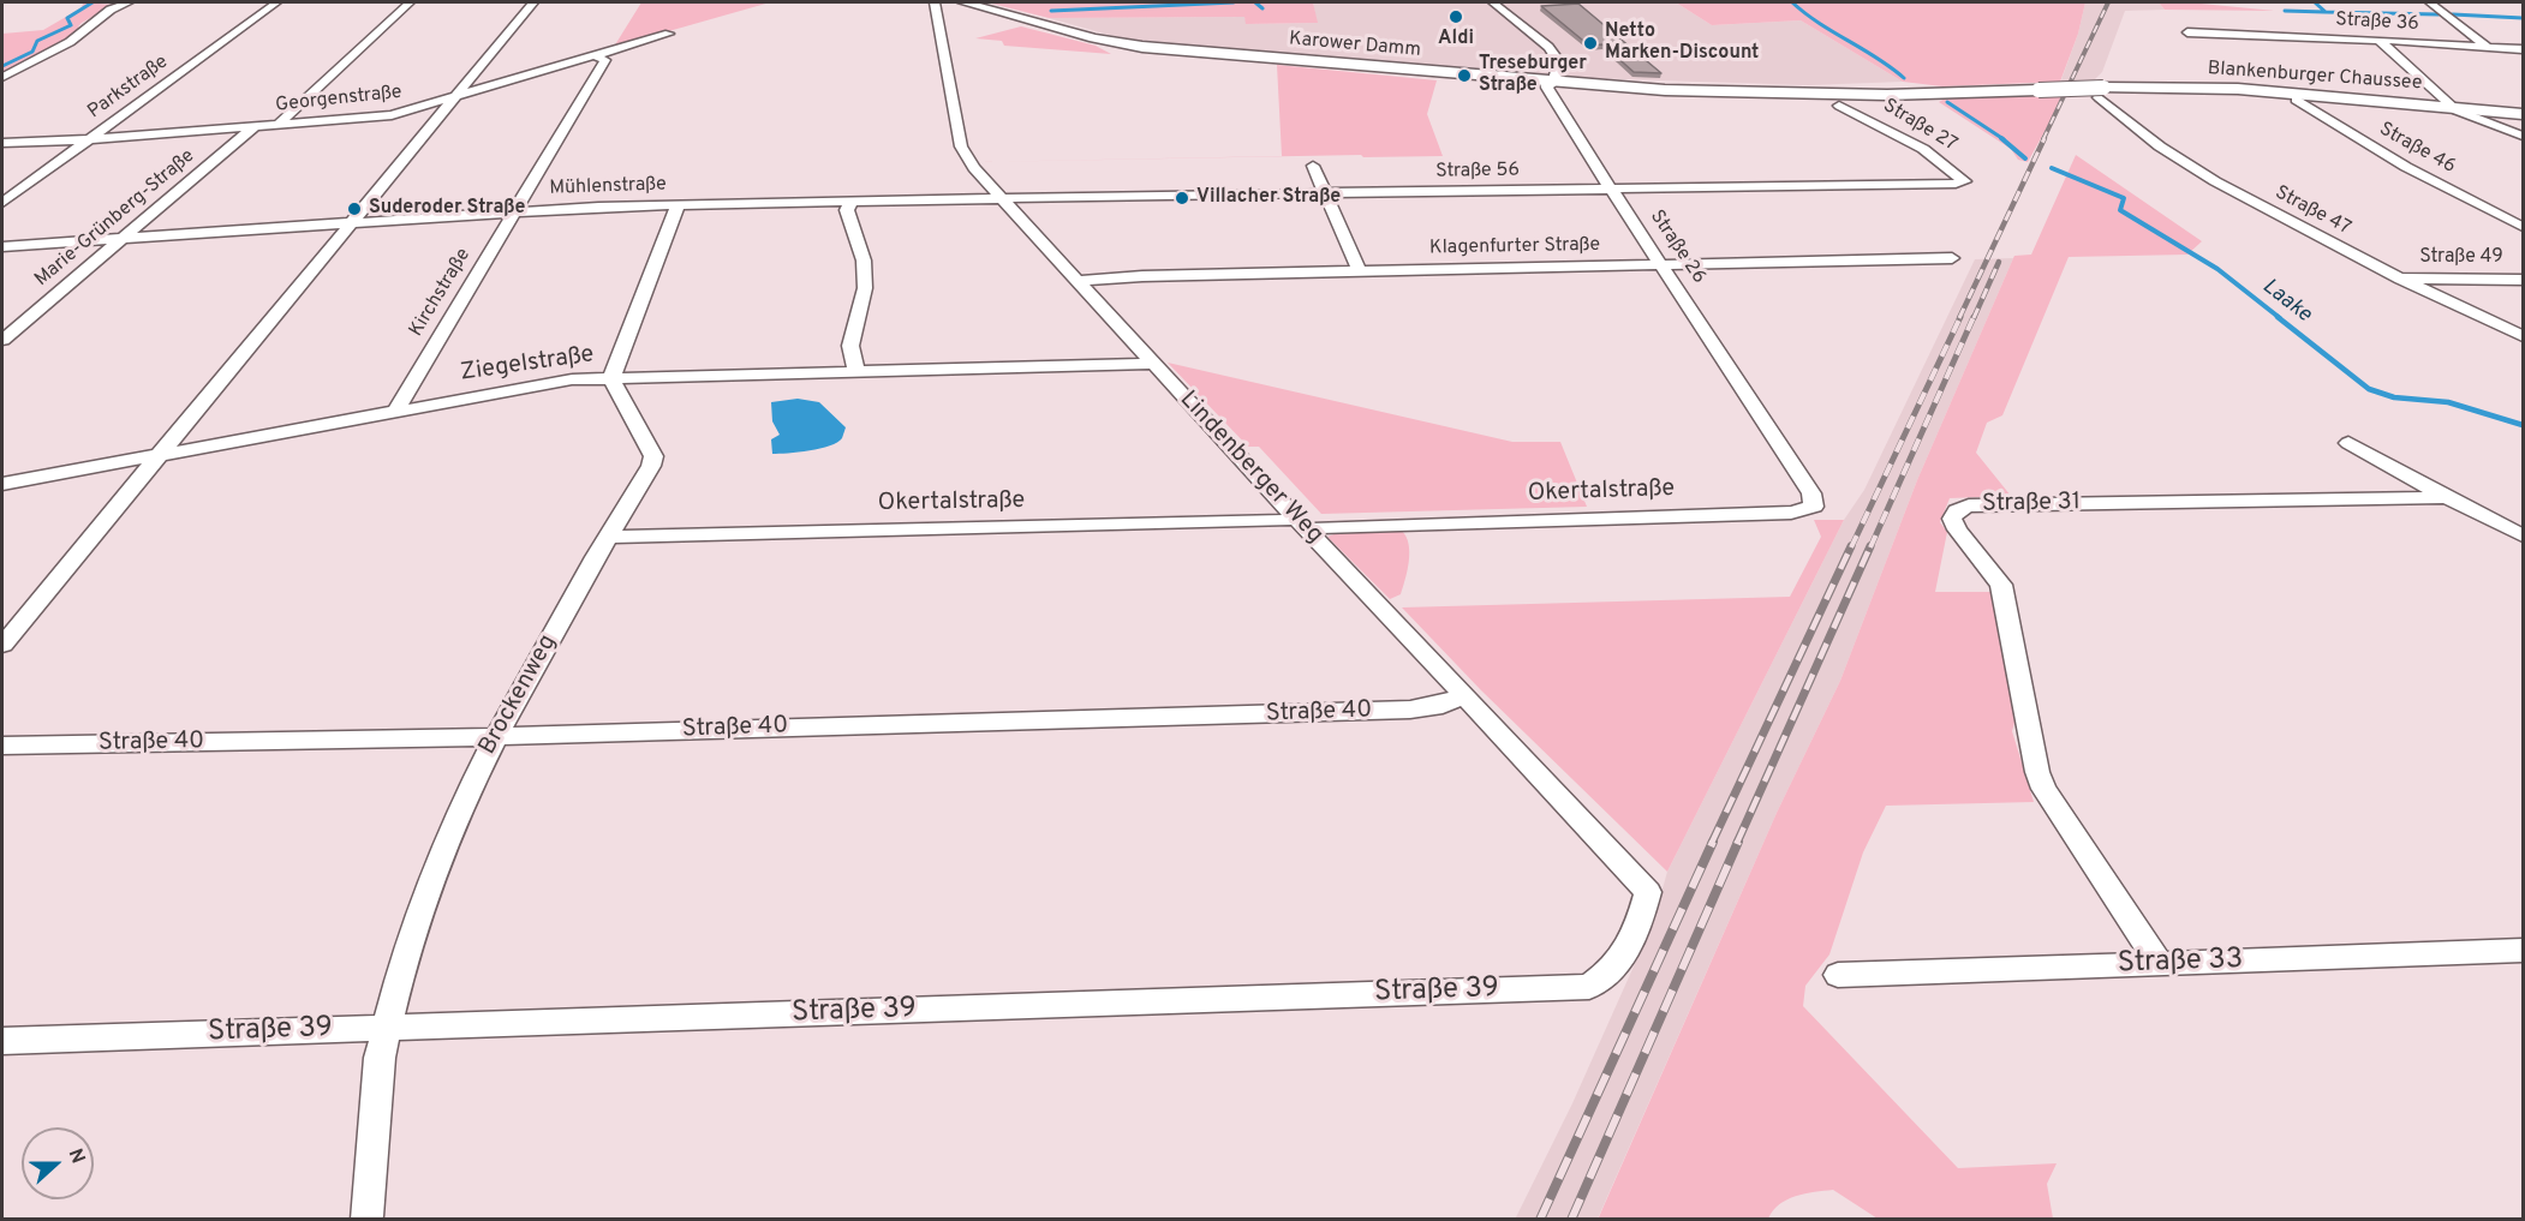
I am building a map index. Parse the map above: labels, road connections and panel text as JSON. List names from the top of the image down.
{
  "streets": {
    "main road": ["Karower Damm", "Blankenburger Chaussee"],
    "street": [
      "Straße 36",
      "Parkstraße",
      "Georgenstraße",
      "Straße 27",
      "Straße 46",
      "Straße 56",
      "Mühlenstraße",
      "Straße 47",
      "Marie-Grünberg-Straße",
      "Klagenfurter Straße",
      "Straße 26",
      "Straße 49",
      "Kirchstraße",
      "Ziegelstraße",
      "Lindenberger Weg",
      "Okertalstraße",
      "Straße 31",
      "Brockenweg",
      "Straße 40",
      "Straße 33",
      "Straße 39"
    ]
  },
  "crossings": [
    ["Karower Damm", "Blankenburger Chaussee"],
    ["Karower Damm", "Straße 26"],
    ["Blankenburger Chaussee", "Straße 47"],
    ["Parkstraße", "Georgenstraße"],
    ["Georgenstraße", "Marie-Grünberg-Straße"],
    ["Georgenstraße", "Kirchstraße"],
    ["Straße 27", "Straße 56"],
    ["Straße 56", "Mühlenstraße"],
    ["Straße 56", "Straße 26"],
    ["Straße 56", "Lindenberger Weg"],
    ["Mühlenstraße", "Marie-Grünberg-Straße"],
    ["Mühlenstraße", "Kirchstraße"],
    ["Mühlenstraße", "Lindenberger Weg"],
    ["Straße 47", "Straße 49"],
    ["Klagenfurter Straße", "Straße 26"],
    ["Klagenfurter Straße", "Lindenberger Weg"],
    ["Straße 26", "Okertalstraße"],
    ["Kirchstraße", "Ziegelstraße"],
    ["Ziegelstraße", "Lindenberger Weg"],
    ["Ziegelstraße", "Brockenweg"],
    ["Lindenberger Weg", "Okertalstraße"],
    ["Lindenberger Weg", "Straße 40"],
    ["Lindenberger Weg", "Straße 39"],
    ["Okertalstraße", "Brockenweg"],
    ["Straße 31", "Straße 33"],
    ["Brockenweg", "Straße 40"],
    ["Brockenweg", "Straße 39"]
  ],
  "water": ["Laake"],
  "places": [
    "Aldi",
    "Netto Marken-Discount",
    "Treseburger Straße",
    "Villacher Straße",
    "Suderoder Straße"
  ],
  "north": "right"
}
